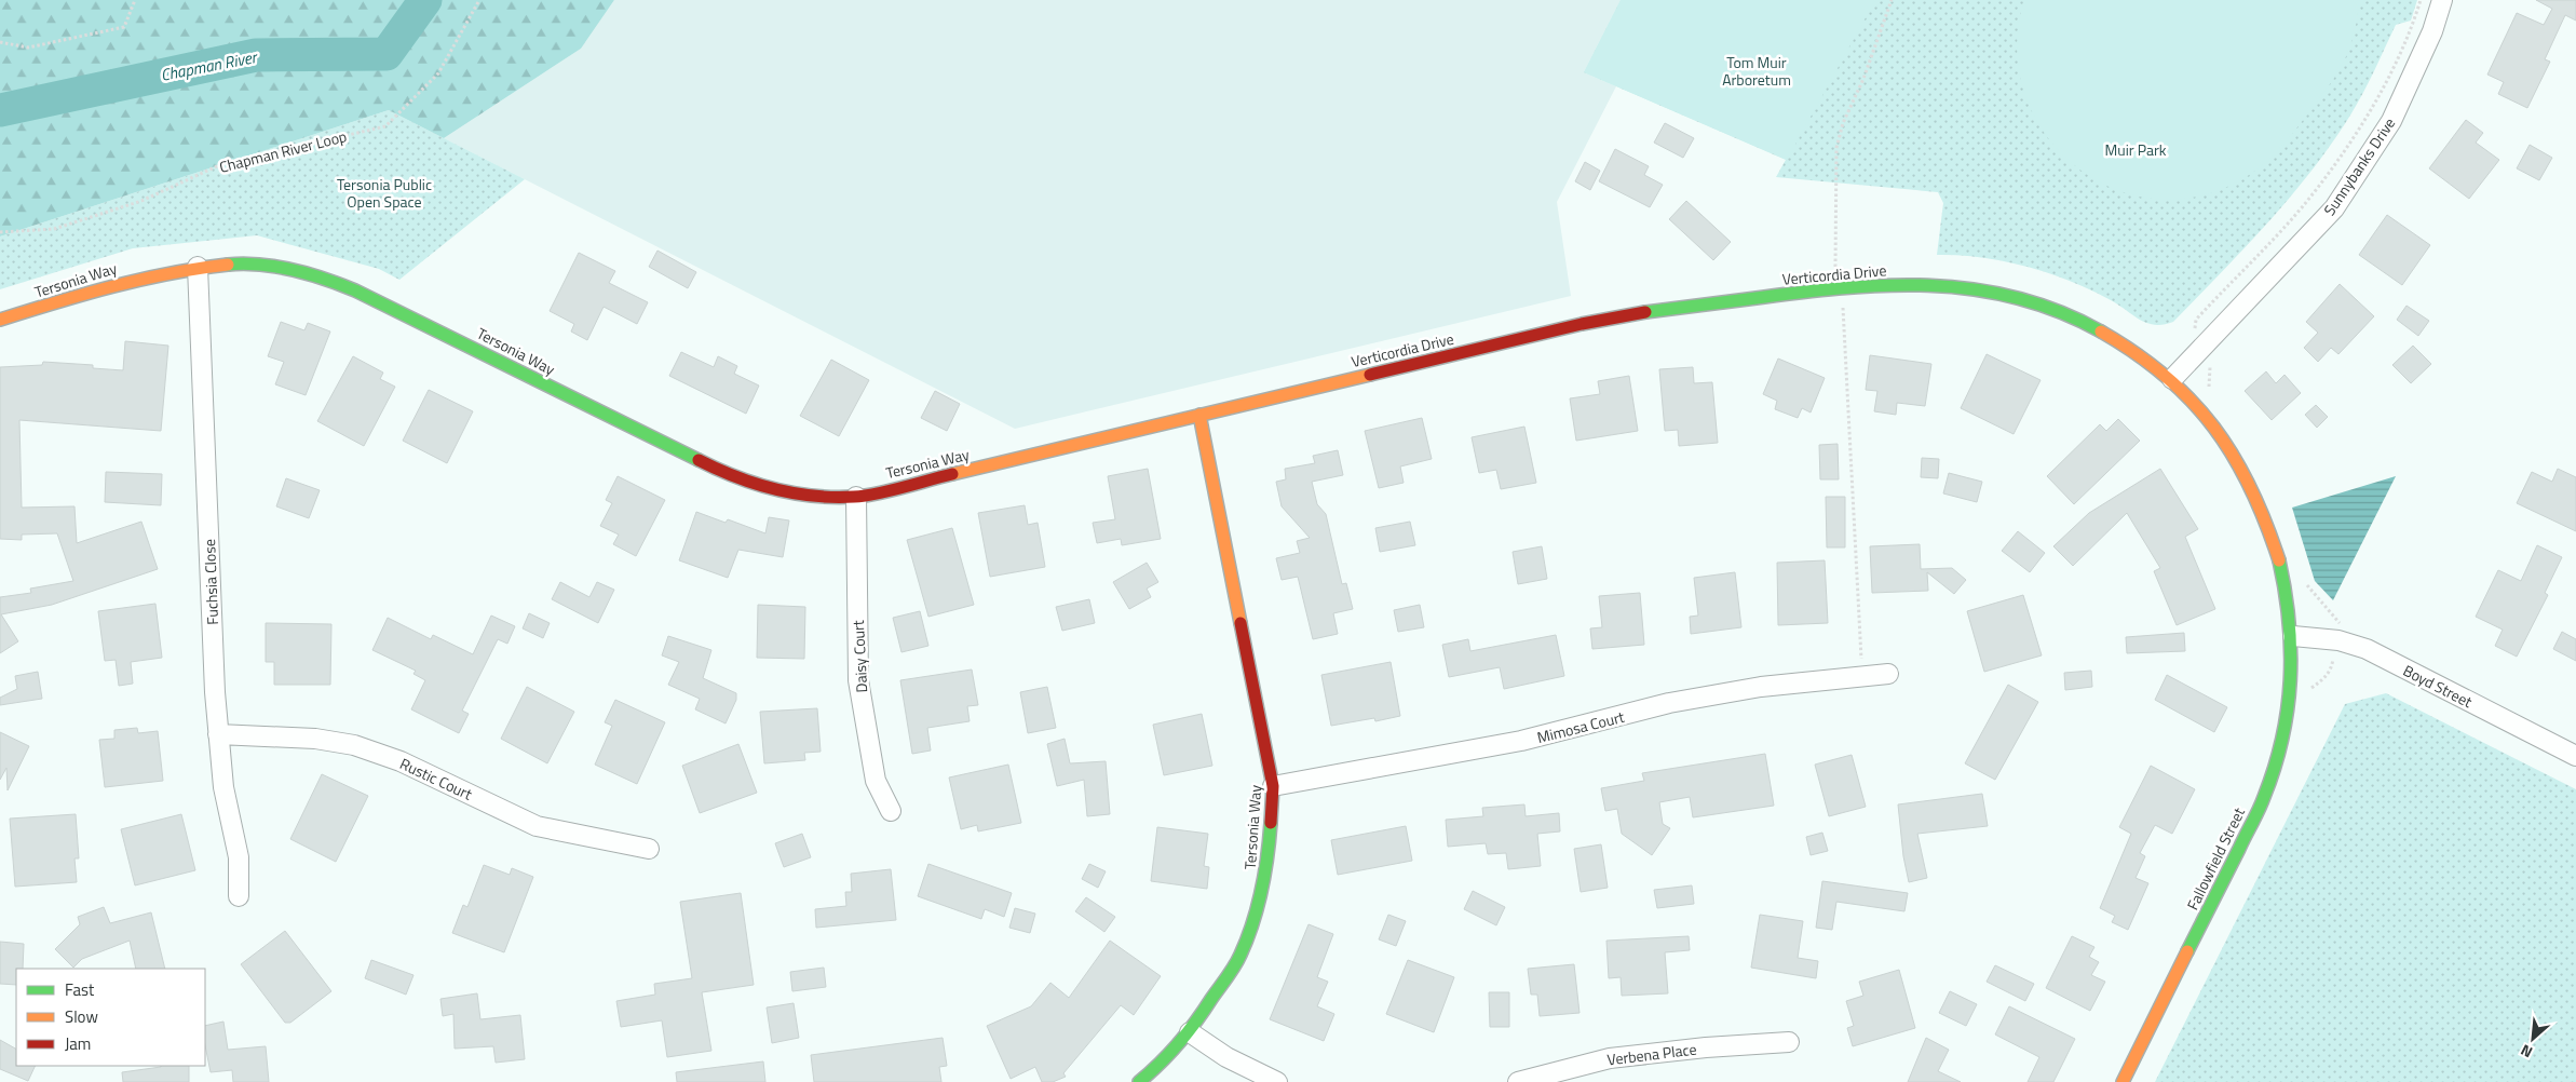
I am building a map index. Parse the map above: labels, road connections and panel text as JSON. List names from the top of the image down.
{
  "streets": {
    "street": [
      "Sunnybanks Drive",
      "Verticordia Drive",
      "Tersonia Way",
      "Fuchsia Close",
      "Daisy Court",
      "Boyd Street",
      "Mimosa Court",
      "Rustic Court",
      "Fallowfield Street",
      "Verbena Place"
    ],
    "path": ["Chapman River Loop"]
  },
  "crossings": [
    ["Sunnybanks Drive", "Verticordia Drive"],
    ["Verticordia Drive", "Tersonia Way"],
    ["Verticordia Drive", "Boyd Street"],
    ["Verticordia Drive", "Fallowfield Street"],
    ["Tersonia Way", "Fuchsia Close"],
    ["Tersonia Way", "Daisy Court"],
    ["Tersonia Way", "Mimosa Court"],
    ["Fuchsia Close", "Rustic Court"],
    ["Boyd Street", "Fallowfield Street"]
  ],
  "water": ["Chapman River"],
  "parks": ["Tom Muir Arboretum", "Muir Park", "Tersonia Public Open Space"],
  "legend": ["Fast", "Slow", "Jam"],
  "north": "bottom left"
}
